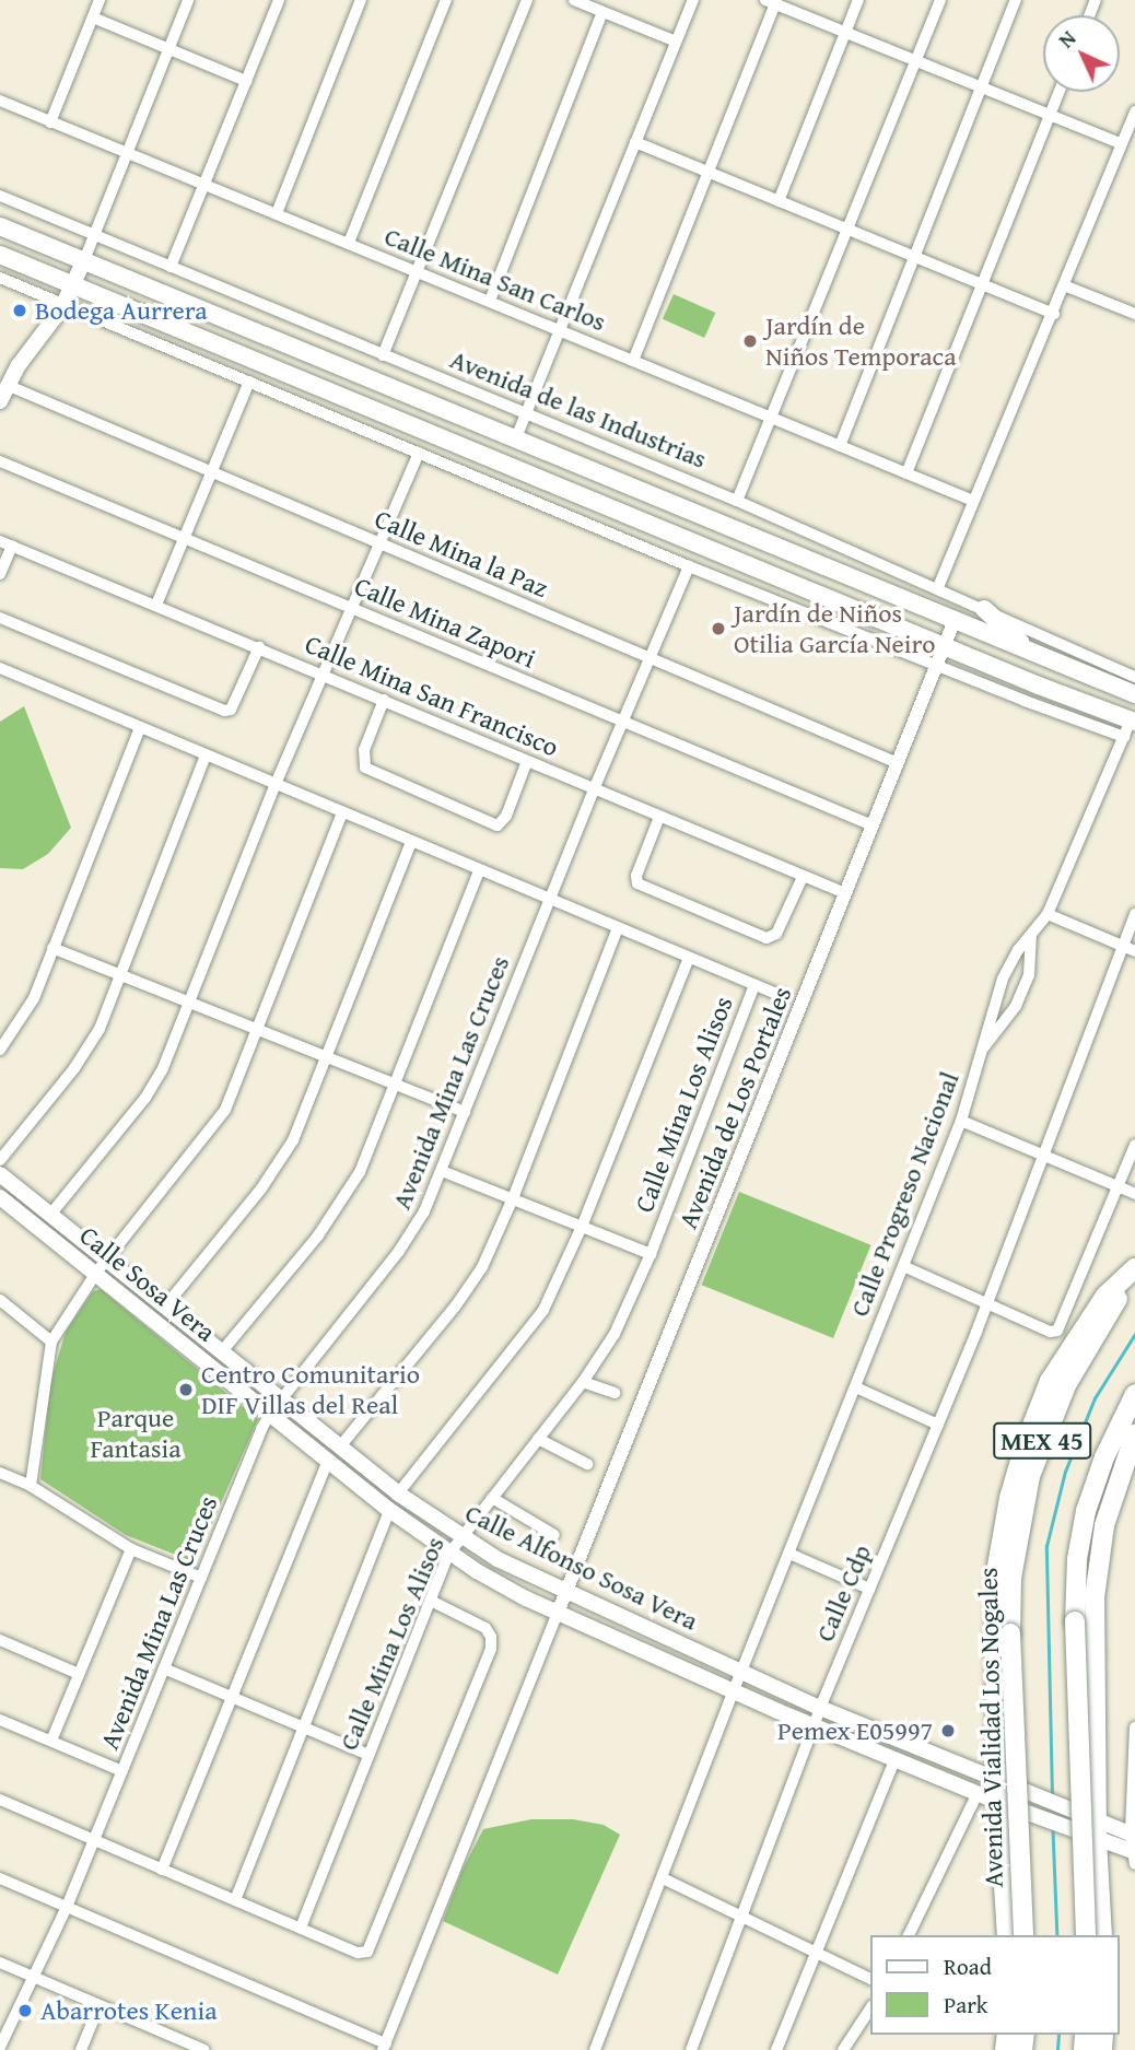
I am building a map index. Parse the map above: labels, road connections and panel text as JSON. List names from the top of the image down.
{
  "streets": {
    "highway": ["MEX 45", "Avenida Vialidad Los Nogales"],
    "main road": ["Avenida de las Industrias", "Calle Sosa Vera", "Calle Alfonso Sosa Vera"],
    "street": [
      "Calle Mina San Carlos",
      "Calle Mina la Paz",
      "Calle Mina Zapori",
      "Calle Mina San Francisco",
      "Avenida Mina Las Cruces",
      "Calle Mina Los Alisos",
      "Avenida de Los Portales",
      "Calle Progreso Nacional",
      "Calle Cdp"
    ]
  },
  "crossings": [
    ["Avenida de las Industrias", "Avenida de Los Portales"],
    ["Calle Mina la Paz", "Avenida Mina Las Cruces"],
    ["Calle Mina la Paz", "Avenida de Los Portales"],
    ["Calle Mina Zapori", "Avenida Mina Las Cruces"],
    ["Calle Mina Zapori", "Avenida de Los Portales"],
    ["Calle Mina San Francisco", "Avenida Mina Las Cruces"],
    ["Calle Mina San Francisco", "Avenida de Los Portales"],
    ["Avenida Mina Las Cruces", "Calle Sosa Vera"],
    ["Avenida Mina Las Cruces", "Calle Alfonso Sosa Vera"],
    ["Calle Mina Los Alisos", "Calle Sosa Vera"],
    ["Calle Mina Los Alisos", "Calle Alfonso Sosa Vera"],
    ["Avenida de Los Portales", "Calle Sosa Vera"],
    ["Avenida de Los Portales", "Calle Alfonso Sosa Vera"],
    ["Calle Progreso Nacional", "Calle Sosa Vera"],
    ["Calle Progreso Nacional", "Calle Alfonso Sosa Vera"],
    ["Calle Sosa Vera", "Calle Alfonso Sosa Vera"],
    ["Calle Alfonso Sosa Vera", "Calle Cdp"]
  ],
  "parks": ["Parque Fantasia"],
  "places": [
    "Bodega Aurrera",
    "Jardín de Niños Temporaca",
    "Jardín de Niños Otilia García Neiro",
    "Centro Comunitario DIF Villas del Real",
    "Pemex E05997",
    "Abarrotes Kenia"
  ],
  "legend": ["Road", "Park"],
  "north": "top left"
}
